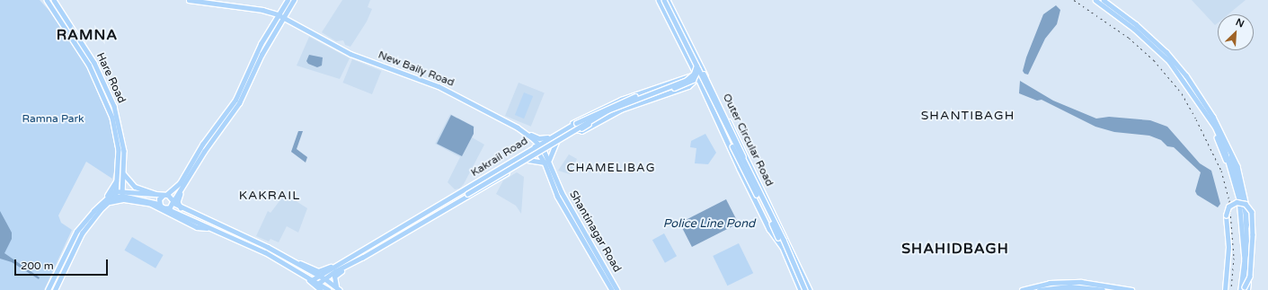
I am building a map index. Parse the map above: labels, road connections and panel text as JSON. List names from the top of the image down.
{
  "streets": {
    "main road": [
      "New Baily Road",
      "Hare Road",
      "Outer Circular Road",
      "Kakrail Road",
      "Shantinagar Road"
    ]
  },
  "crossings": [
    ["New Baily Road", "Kakrail Road"],
    ["New Baily Road", "Shantinagar Road"],
    ["Outer Circular Road", "Kakrail Road"],
    ["Kakrail Road", "Shantinagar Road"]
  ],
  "districts": [
    "RAMNA",
    "SHANTIBAGH",
    "CHAMELIBAG",
    "KAKRAIL",
    "SHAHIDBAGH"
  ],
  "water": ["Police Line Pond"],
  "parks": ["Ramna Park"],
  "scale_bar": "200 m",
  "north": "top right"
}
